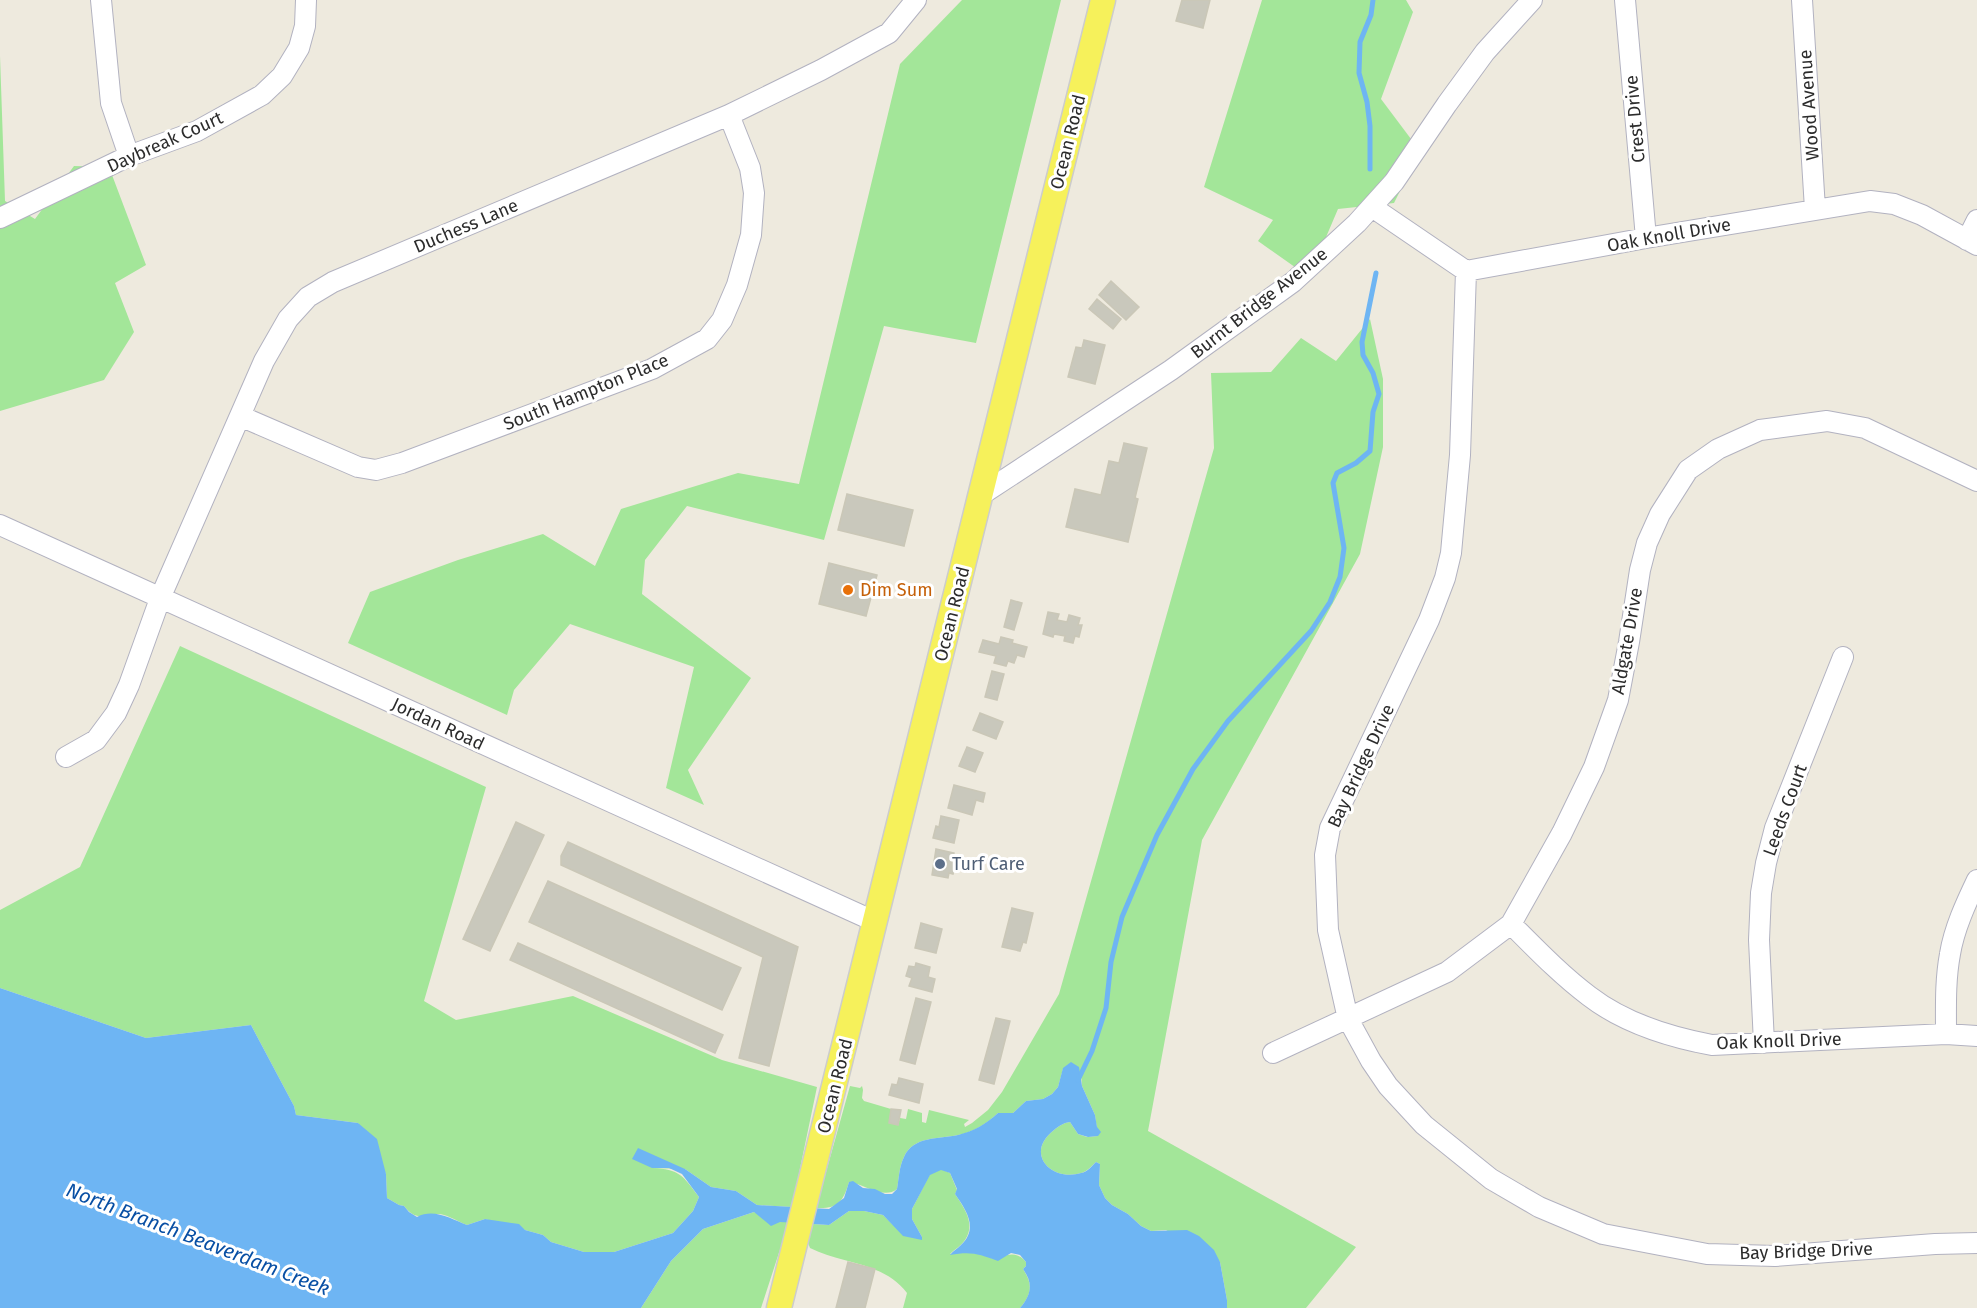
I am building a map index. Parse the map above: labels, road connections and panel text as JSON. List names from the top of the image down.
{
  "streets": {
    "main road": ["Ocean Road"],
    "street": [
      "Wood Avenue",
      "Crest Drive",
      "Daybreak Court",
      "Duchess Lane",
      "Oak Knoll Drive",
      "Burnt Bridge Avenue",
      "South Hampton Place",
      "Aldgate Drive",
      "Jordan Road",
      "Bay Bridge Drive",
      "Leeds Court"
    ]
  },
  "crossings": [
    ["Wood Avenue", "Oak Knoll Drive"],
    ["Crest Drive", "Oak Knoll Drive"],
    ["Ocean Road", "Burnt Bridge Avenue"],
    ["Ocean Road", "Jordan Road"],
    ["Duchess Lane", "South Hampton Place"],
    ["Duchess Lane", "Jordan Road"],
    ["Oak Knoll Drive", "Aldgate Drive"],
    ["Oak Knoll Drive", "Bay Bridge Drive"],
    ["Oak Knoll Drive", "Leeds Court"],
    ["Aldgate Drive", "Bay Bridge Drive"]
  ],
  "water": ["North Branch Beaverdam Creek"],
  "places": ["Dim Sum", "Turf Care"]
}
